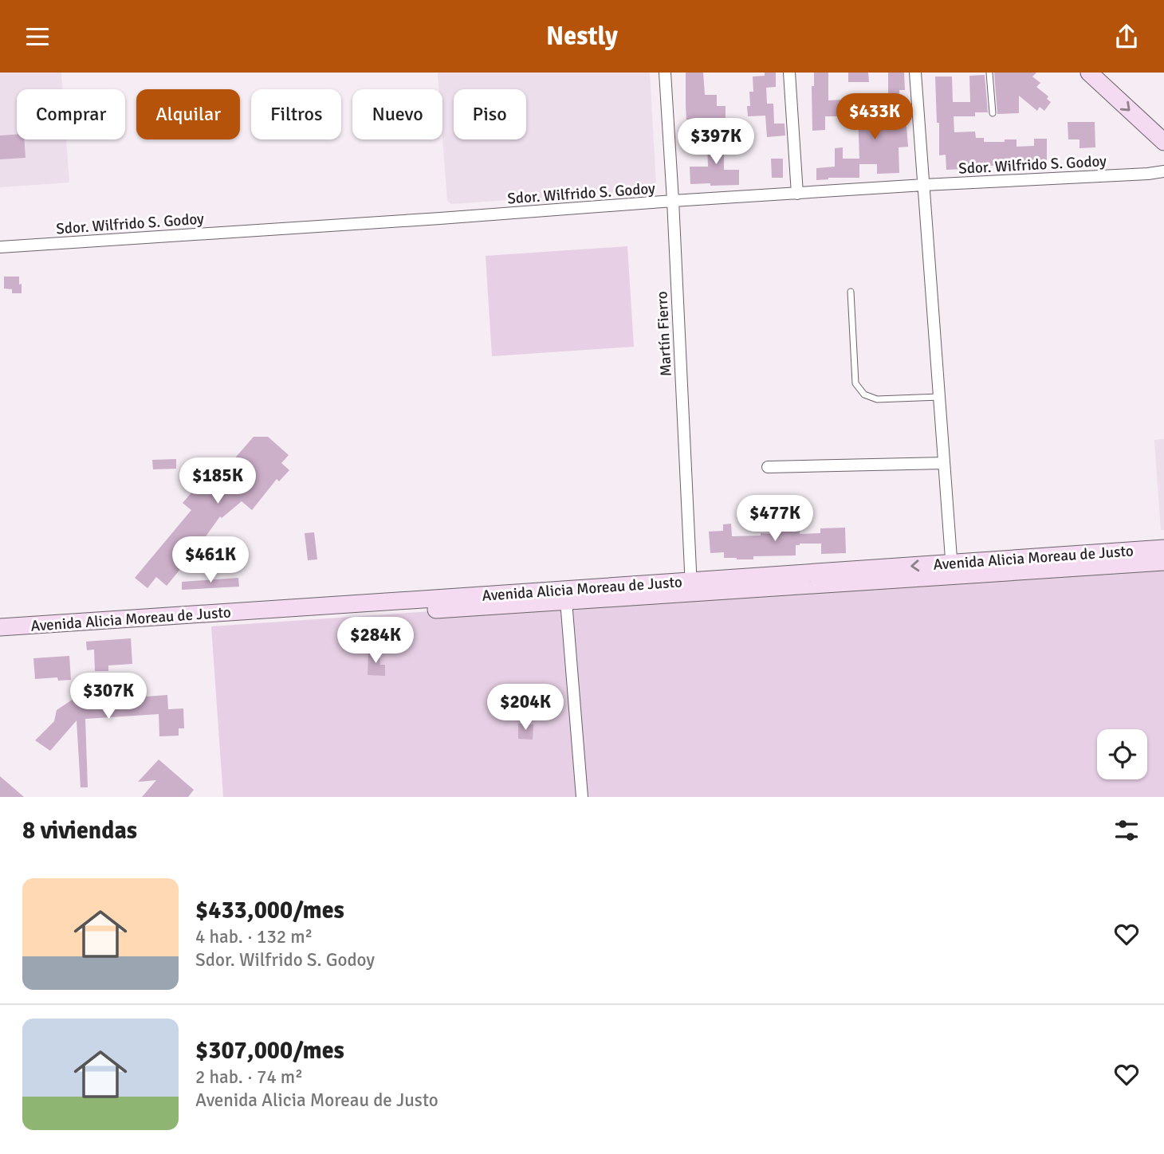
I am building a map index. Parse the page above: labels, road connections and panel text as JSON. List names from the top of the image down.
{
  "streets": {
    "main road": ["Avenida Alicia Moreau de Justo"],
    "street": ["Sdor. Wilfrido S. Godoy", "Martín Fierro"]
  },
  "crossings": [
    ["Sdor. Wilfrido S. Godoy", "Martín Fierro"],
    ["Martín Fierro", "Avenida Alicia Moreau de Justo"]
  ],
  "page": {
    "header": "Nestly",
    "chip": [
      "Comprar",
      "Alquilar",
      "Filtros",
      "Nuevo",
      "Piso"
    ],
    "price": [
      "$433K",
      "$397K",
      "$185K",
      "$477K",
      "$461K",
      "$284K",
      "$307K",
      "$204K"
    ],
    "heading": "8 viviendas",
    "list": [
      {
        "name": "$433,000/mes",
        "note": "4 hab. · 132 m² · Sdor. Wilfrido S. Godoy"
      },
      {
        "name": "$307,000/mes",
        "note": "2 hab. · 74 m² · Avenida Alicia Moreau de Justo"
      }
    ]
  }
}
